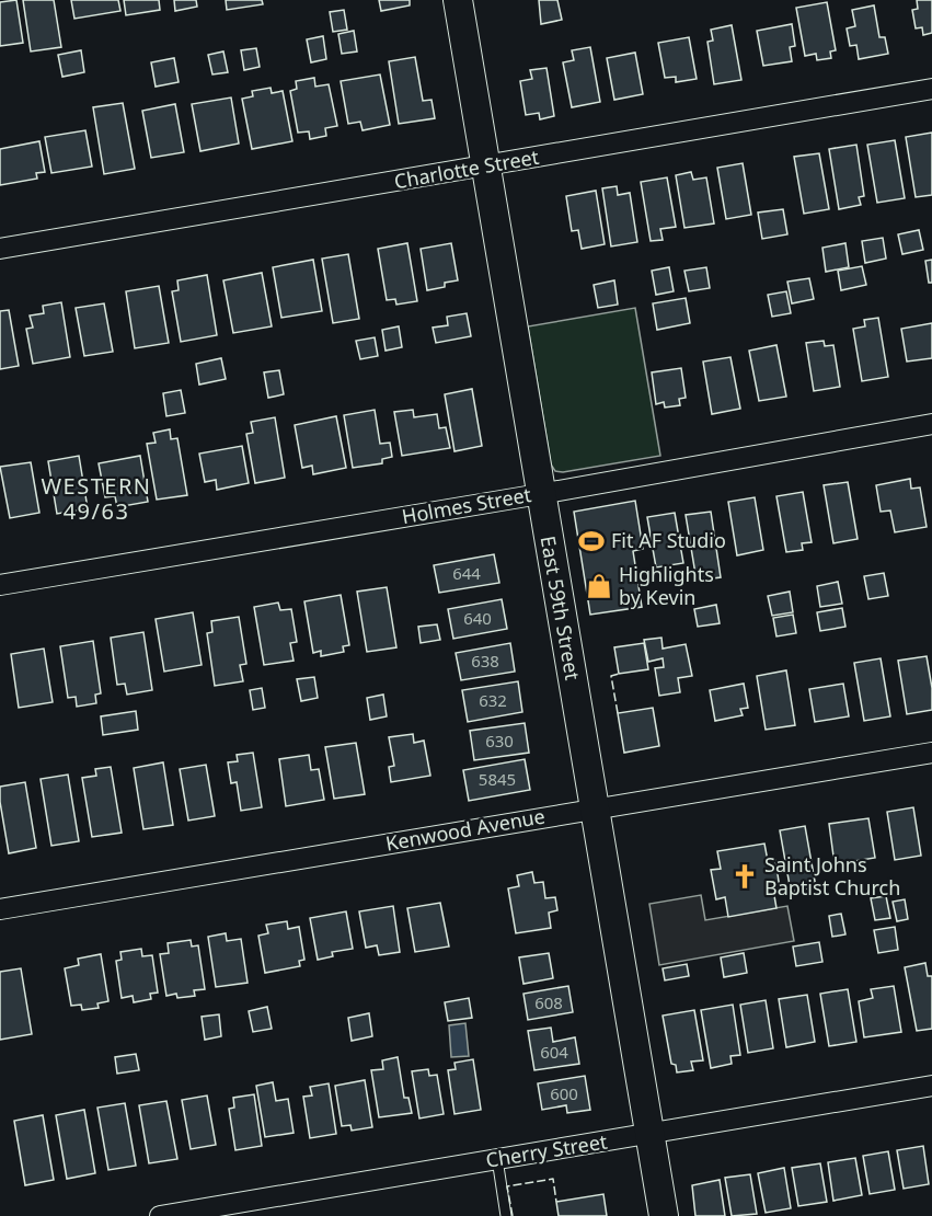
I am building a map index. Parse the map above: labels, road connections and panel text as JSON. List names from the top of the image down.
{
  "streets": {
    "street": [
      "Charlotte Street",
      "Holmes Street",
      "East 59th Street",
      "Kenwood Avenue",
      "Cherry Street"
    ]
  },
  "crossings": [
    ["Charlotte Street", "East 59th Street"],
    ["Holmes Street", "East 59th Street"],
    ["East 59th Street", "Kenwood Avenue"],
    ["East 59th Street", "Cherry Street"]
  ],
  "districts": ["WESTERN 49/63"],
  "places": {
    "sports": ["Fit AF Studio"],
    "shop": ["Highlights by Kevin"],
    "church": ["Saint Johns Baptist Church"]
  },
  "house_numbers": [
    "644",
    "640",
    "638",
    "632",
    "630",
    "5845",
    "608",
    "604",
    "600"
  ]
}
